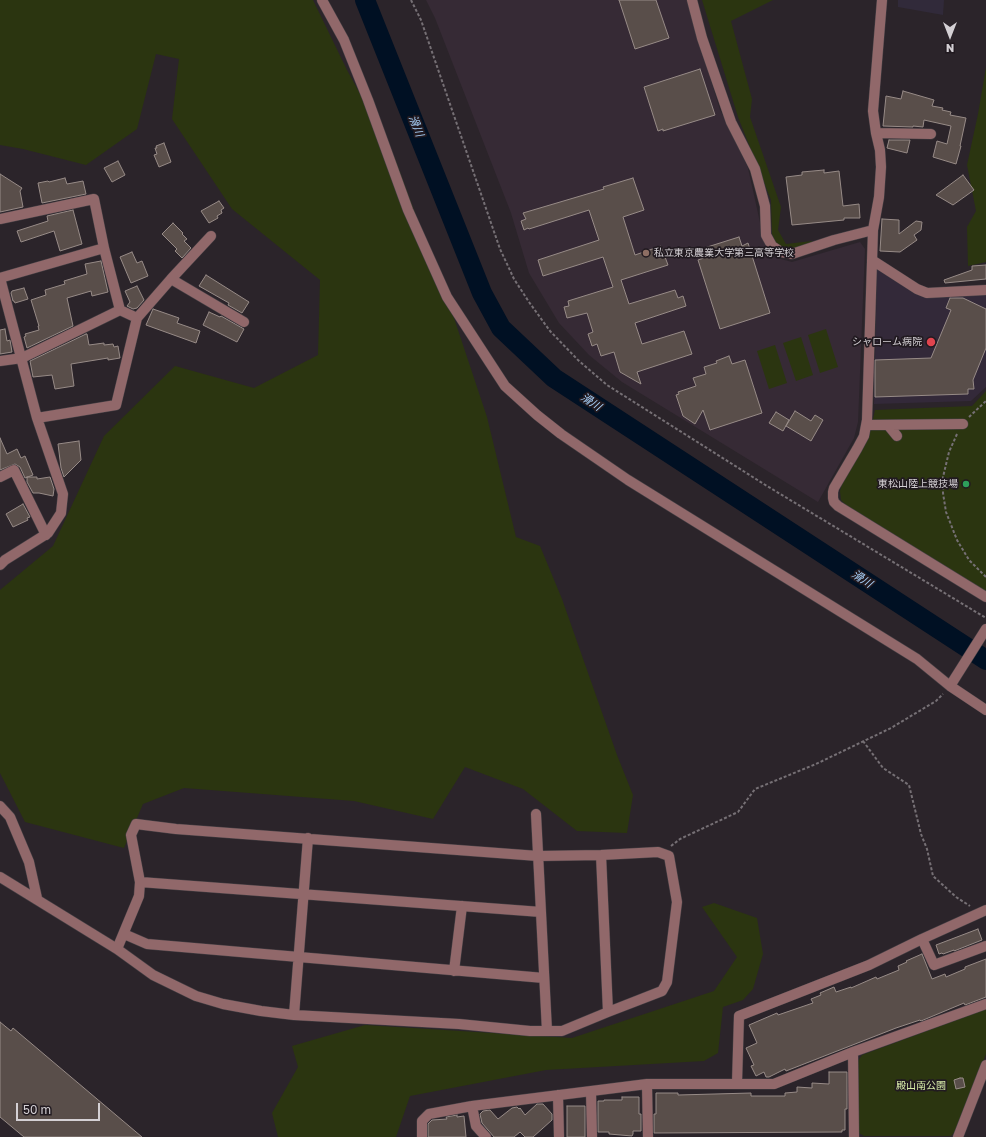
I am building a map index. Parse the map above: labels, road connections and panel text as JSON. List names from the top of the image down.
{
  "water": ["滑川"],
  "parks": ["殿山南公園"],
  "places": ["私立東京農業大学第三高等学校", "シャローム病院", "東松山陸上競技場"],
  "scale_bar": "50 m",
  "north": "bottom"
}
